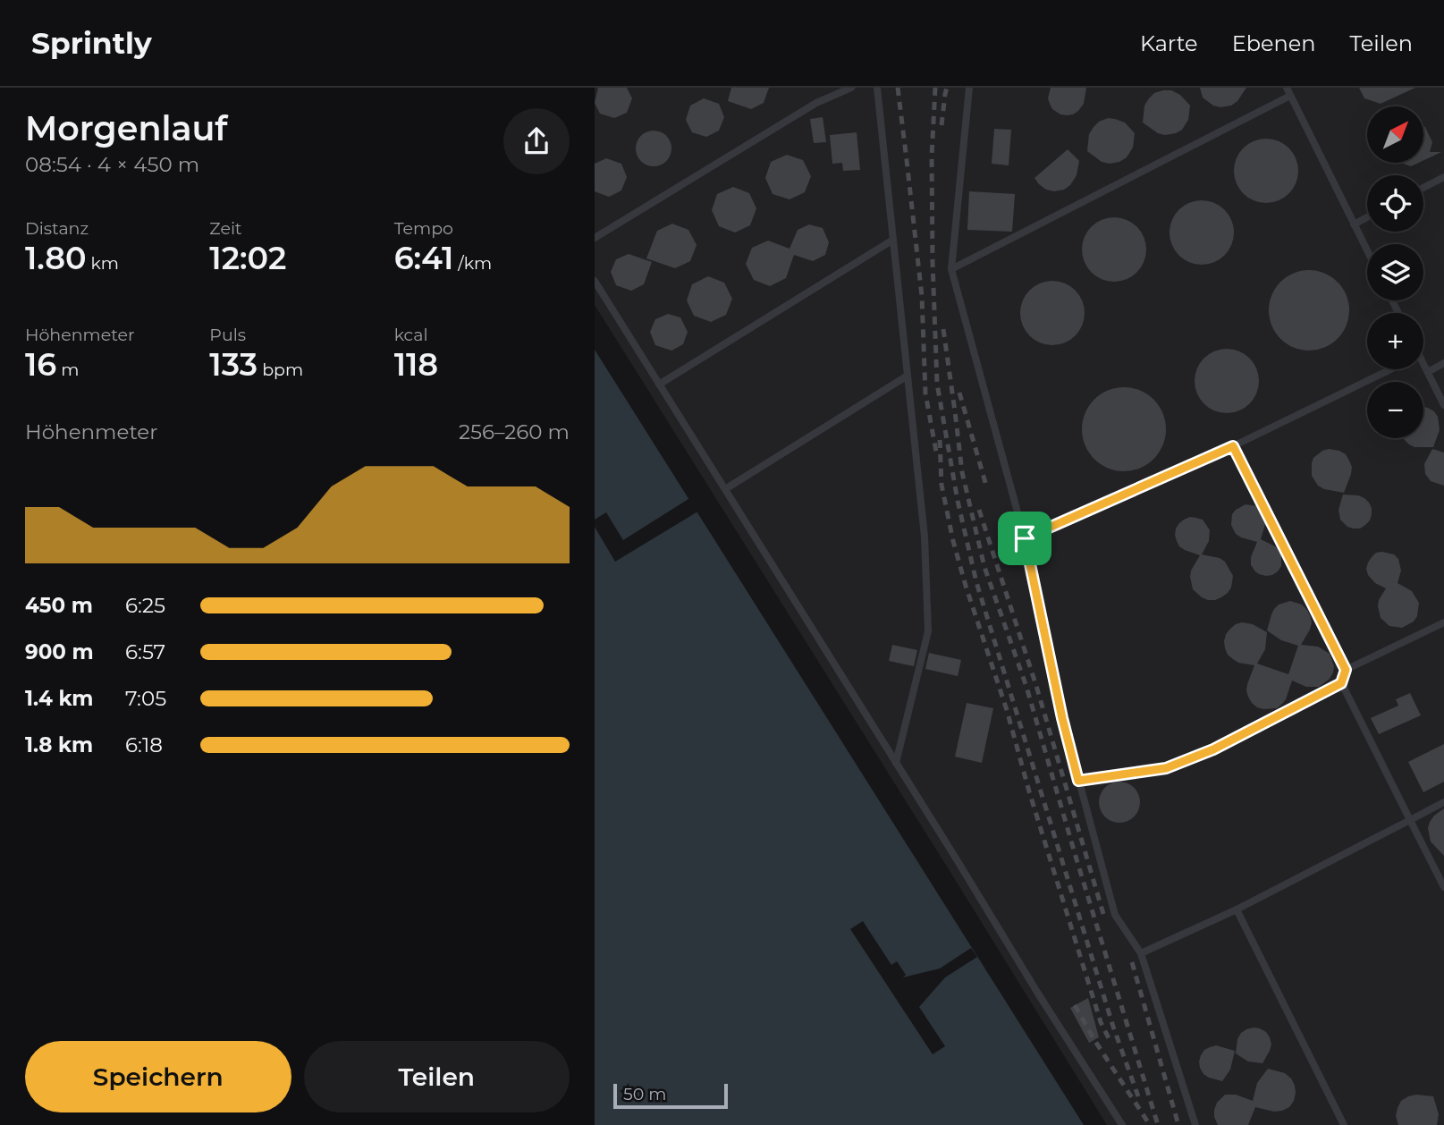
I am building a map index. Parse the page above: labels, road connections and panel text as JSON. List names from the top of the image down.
{
  "scale_bar": "50 m",
  "north": "top right",
  "page": {
    "header": "Sprintly",
    "nav": ["Karte", "Ebenen", "Teilen"],
    "heading": ["Morgenlauf", "08:54 · 4 × 450 m"],
    "map_buttons": ["+", "−"],
    "stats": [
      ["Distanz", "1.80 km"],
      ["Zeit", "12:02"],
      ["Tempo", "6:41 /km"],
      ["Höhenmeter", "16 m"],
      ["Puls", "133 bpm"],
      ["kcal", "118"]
    ],
    "chart": ["Höhenmeter", "256–260 m"],
    "list": [
      {
        "name": "450 m",
        "note": "6:25"
      },
      {
        "name": "900 m",
        "note": "6:57"
      },
      {
        "name": "1.4 km",
        "note": "7:05"
      },
      {
        "name": "1.8 km",
        "note": "6:18"
      }
    ],
    "buttons": ["Speichern", "Teilen"],
    "scale": "50 m"
  }
}
